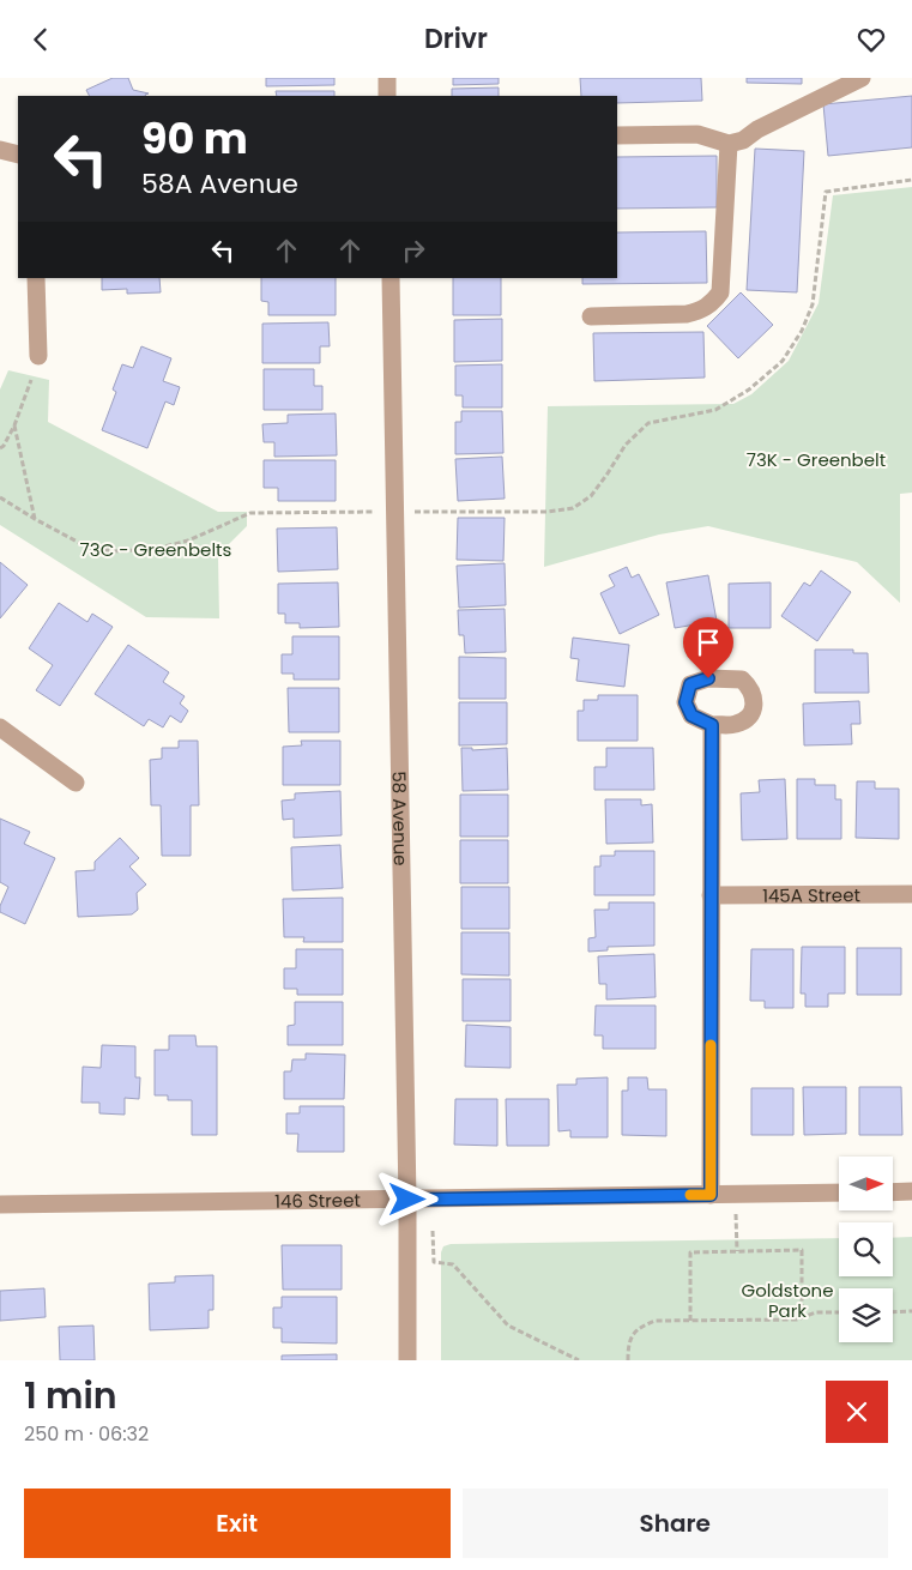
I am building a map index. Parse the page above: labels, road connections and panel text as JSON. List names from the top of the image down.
{
  "streets": {
    "street": ["58 Avenue", "145A Street", "146 Street"]
  },
  "crossings": [
    ["58 Avenue", "146 Street"]
  ],
  "parks": ["73K - Greenbelt", "73C - Greenbelts", "Goldstone Park"],
  "north": "right",
  "page": {
    "header": "Drivr",
    "turn": ["90 m", "58A Avenue"],
    "heading": ["1 min", "250 m · 06:32"],
    "buttons": ["Exit", "Share"]
  }
}
